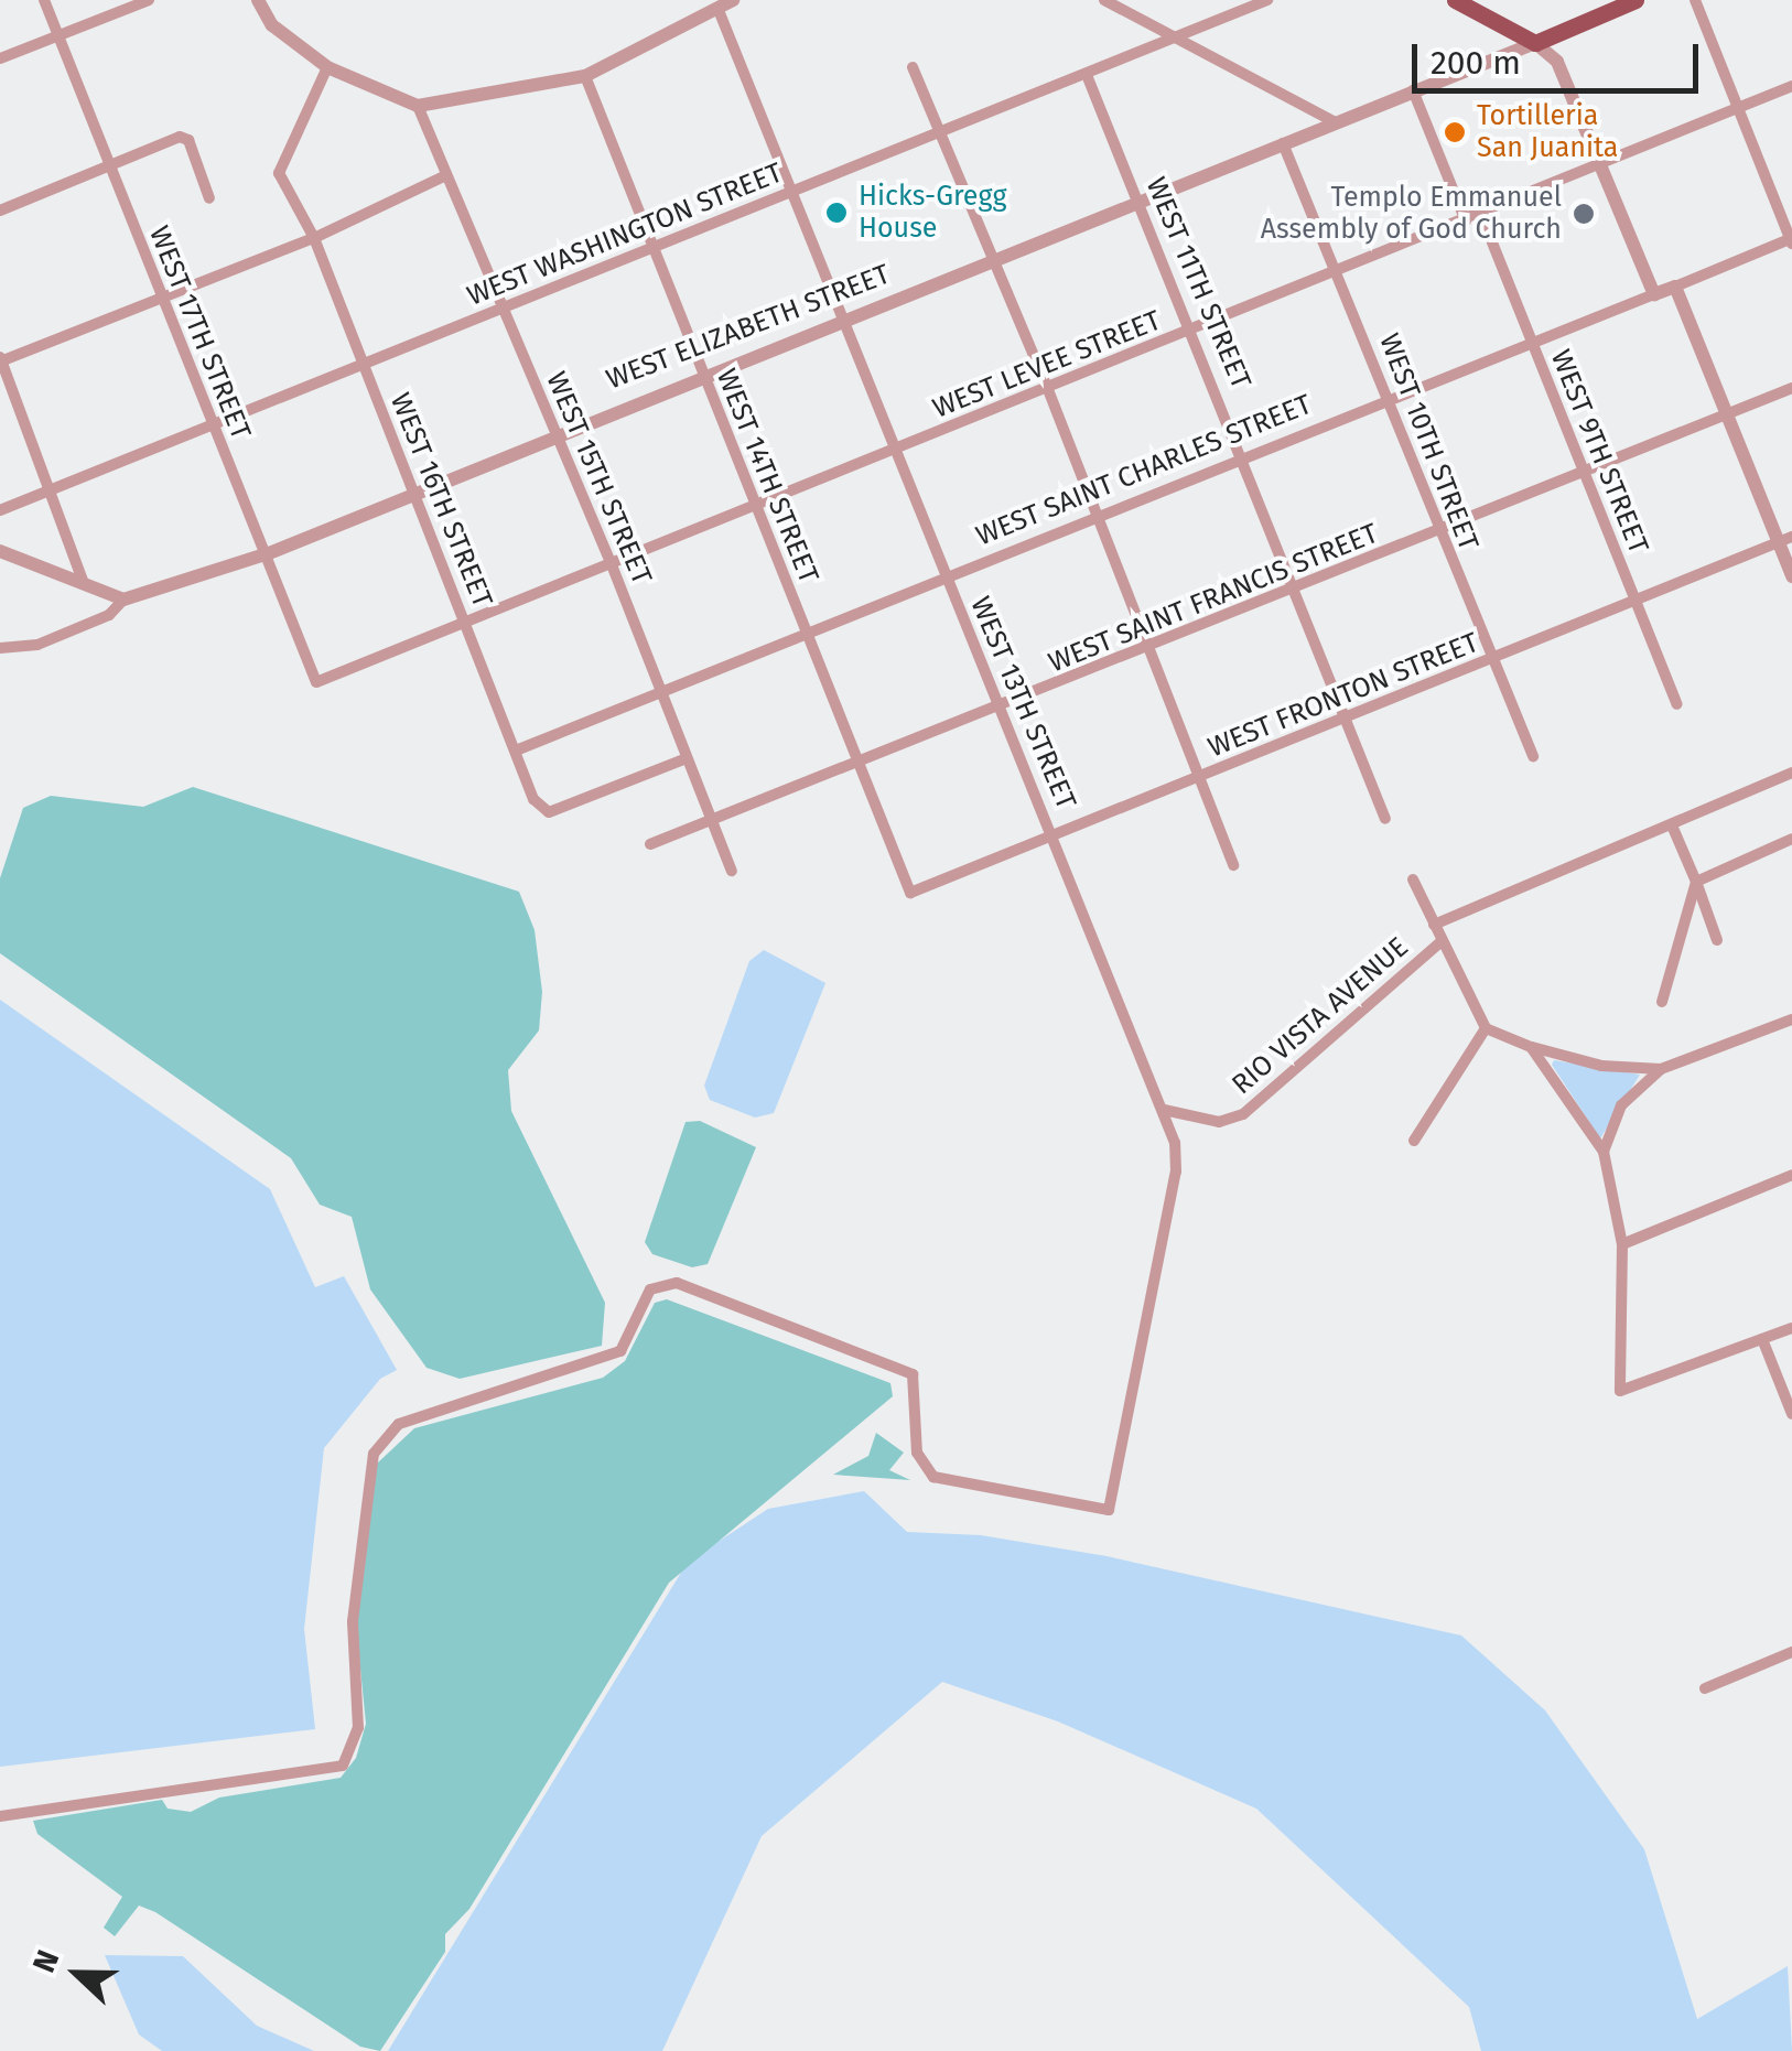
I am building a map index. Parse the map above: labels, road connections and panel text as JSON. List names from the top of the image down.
{
  "streets": {
    "main road": ["WEST ELIZABETH STREET"],
    "street": [
      "WEST WASHINGTON STREET",
      "WEST 11TH STREET",
      "WEST 17TH STREET",
      "WEST LEVEE STREET",
      "WEST 10TH STREET",
      "WEST 9TH STREET",
      "WEST SAINT CHARLES STREET",
      "WEST 14TH STREET",
      "WEST 15TH STREET",
      "WEST 16TH STREET",
      "WEST SAINT FRANCIS STREET",
      "WEST FRONTON STREET",
      "WEST 13TH STREET",
      "RIO VISTA AVENUE"
    ]
  },
  "crossings": [
    ["WEST WASHINGTON STREET", "WEST 11TH STREET"],
    ["WEST WASHINGTON STREET", "WEST 17TH STREET"],
    ["WEST WASHINGTON STREET", "WEST 14TH STREET"],
    ["WEST WASHINGTON STREET", "WEST 15TH STREET"],
    ["WEST WASHINGTON STREET", "WEST 16TH STREET"],
    ["WEST WASHINGTON STREET", "WEST 13TH STREET"],
    ["WEST 11TH STREET", "WEST ELIZABETH STREET"],
    ["WEST 11TH STREET", "WEST LEVEE STREET"],
    ["WEST 11TH STREET", "WEST SAINT CHARLES STREET"],
    ["WEST 11TH STREET", "WEST SAINT FRANCIS STREET"],
    ["WEST 11TH STREET", "WEST FRONTON STREET"],
    ["WEST ELIZABETH STREET", "WEST 17TH STREET"],
    ["WEST ELIZABETH STREET", "WEST 10TH STREET"],
    ["WEST ELIZABETH STREET", "WEST 14TH STREET"],
    ["WEST ELIZABETH STREET", "WEST 15TH STREET"],
    ["WEST ELIZABETH STREET", "WEST 16TH STREET"],
    ["WEST ELIZABETH STREET", "WEST 13TH STREET"],
    ["WEST 17TH STREET", "WEST LEVEE STREET"],
    ["WEST LEVEE STREET", "WEST 10TH STREET"],
    ["WEST LEVEE STREET", "WEST 9TH STREET"],
    ["WEST LEVEE STREET", "WEST 14TH STREET"],
    ["WEST LEVEE STREET", "WEST 15TH STREET"],
    ["WEST LEVEE STREET", "WEST 16TH STREET"],
    ["WEST LEVEE STREET", "WEST 13TH STREET"],
    ["WEST 10TH STREET", "WEST SAINT CHARLES STREET"],
    ["WEST 10TH STREET", "WEST SAINT FRANCIS STREET"],
    ["WEST 10TH STREET", "WEST FRONTON STREET"],
    ["WEST 9TH STREET", "WEST SAINT CHARLES STREET"],
    ["WEST 9TH STREET", "WEST SAINT FRANCIS STREET"],
    ["WEST 9TH STREET", "WEST FRONTON STREET"],
    ["WEST SAINT CHARLES STREET", "WEST 14TH STREET"],
    ["WEST SAINT CHARLES STREET", "WEST 15TH STREET"],
    ["WEST SAINT CHARLES STREET", "WEST 16TH STREET"],
    ["WEST SAINT CHARLES STREET", "WEST 13TH STREET"],
    ["WEST 14TH STREET", "WEST SAINT FRANCIS STREET"],
    ["WEST 14TH STREET", "WEST FRONTON STREET"],
    ["WEST 15TH STREET", "WEST 16TH STREET"],
    ["WEST 15TH STREET", "WEST SAINT FRANCIS STREET"],
    ["WEST SAINT FRANCIS STREET", "WEST 13TH STREET"],
    ["WEST FRONTON STREET", "WEST 13TH STREET"],
    ["WEST 13TH STREET", "RIO VISTA AVENUE"]
  ],
  "places": ["Tortilleria San Juanita", "Hicks-Gregg House", "Templo Emmanuel Assembly of God Church"],
  "scale_bar": "200 m",
  "north": "left"
}
